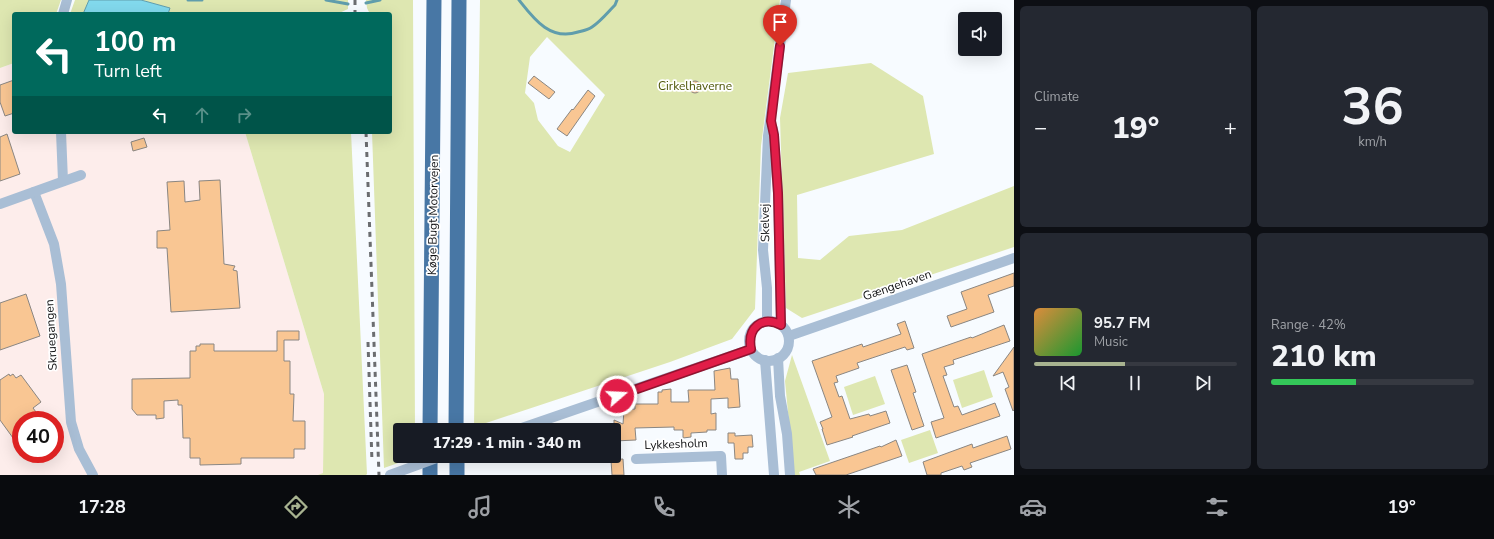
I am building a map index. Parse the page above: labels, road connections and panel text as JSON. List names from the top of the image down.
{
  "streets": {
    "highway": ["Køge Bugt Motorvejen"],
    "street": [
      "Skelvej",
      "Gængehaven",
      "Skruegangen",
      "Lykkesholm"
    ]
  },
  "crossings": [
    ["Skelvej", "Gængehaven"]
  ],
  "parks": ["Cirkelhaverne"],
  "page": {
    "tile": [
      "Climate",
      ["36", "km/h"],
      ["Range · 42%", "210 km"]
    ],
    "turn": ["100 m", "Turn left"],
    "heat": ["−", "19°", "+"],
    "song": ["95.7 FM", "Music"],
    "limit": "40",
    "trip": "17:29 · 1 min · 340 m",
    "tabs": ["17:28", "19°"]
  }
}
